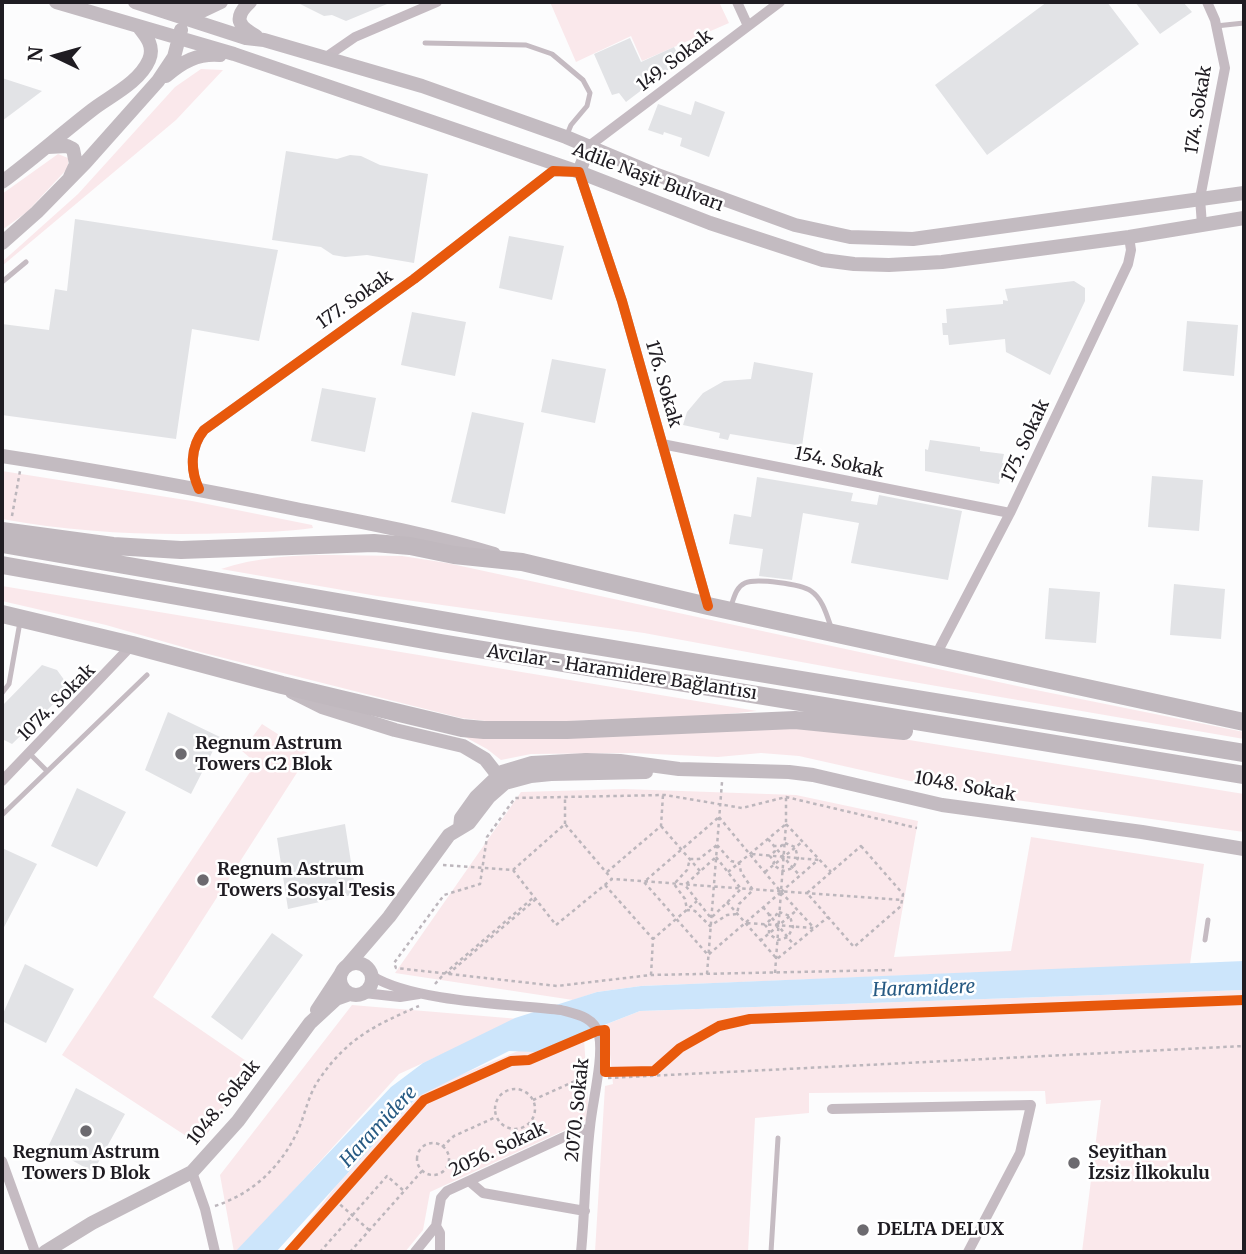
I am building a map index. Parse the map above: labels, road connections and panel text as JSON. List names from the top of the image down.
{
  "streets": {
    "highway": ["Avcılar - Haramidere Bağlantısı"],
    "main road": ["Adile Naşit Bulvarı", "1048. Sokak"],
    "street": [
      "149. Sokak",
      "174. Sokak",
      "177. Sokak",
      "176. Sokak",
      "175. Sokak",
      "154. Sokak",
      "1074. Sokak",
      "2070. Sokak",
      "2056. Sokak"
    ]
  },
  "crossings": [
    ["149. Sokak", "Adile Naşit Bulvarı"],
    ["174. Sokak", "Adile Naşit Bulvarı"],
    ["Adile Naşit Bulvarı", "177. Sokak"],
    ["Adile Naşit Bulvarı", "176. Sokak"],
    ["Adile Naşit Bulvarı", "175. Sokak"],
    ["177. Sokak", "176. Sokak"],
    ["176. Sokak", "154. Sokak"],
    ["175. Sokak", "154. Sokak"],
    ["2070. Sokak", "2056. Sokak"]
  ],
  "water": ["Haramidere"],
  "places": [
    "Regnum Astrum Towers C2 Blok",
    "Regnum Astrum Towers Sosyal Tesis",
    "Regnum Astrum Towers D Blok",
    "Seyithan İzsiz İlkokulu",
    "DELTA DELUX"
  ],
  "north": "left"
}
